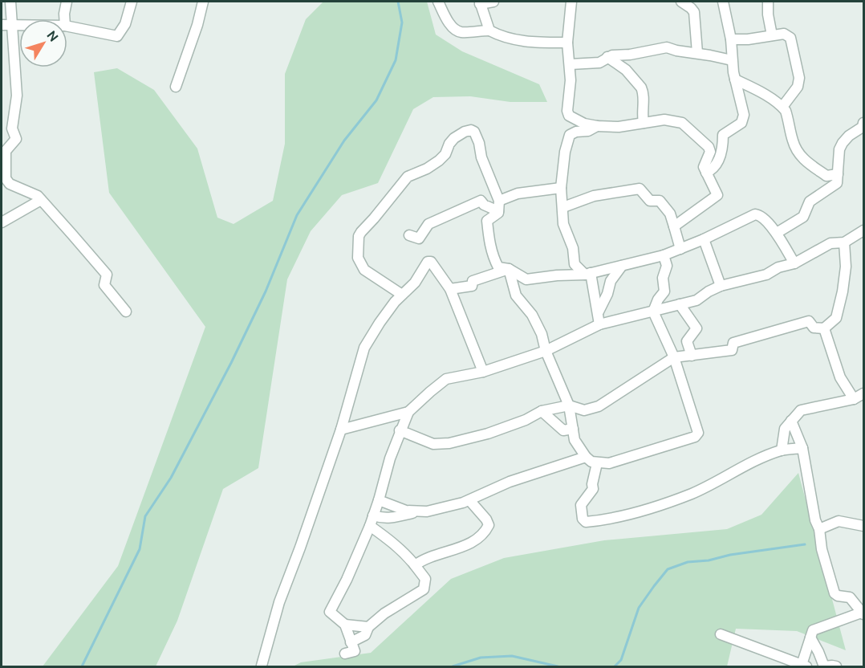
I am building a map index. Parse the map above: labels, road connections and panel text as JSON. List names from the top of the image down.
{
  "north": "top right"
}
